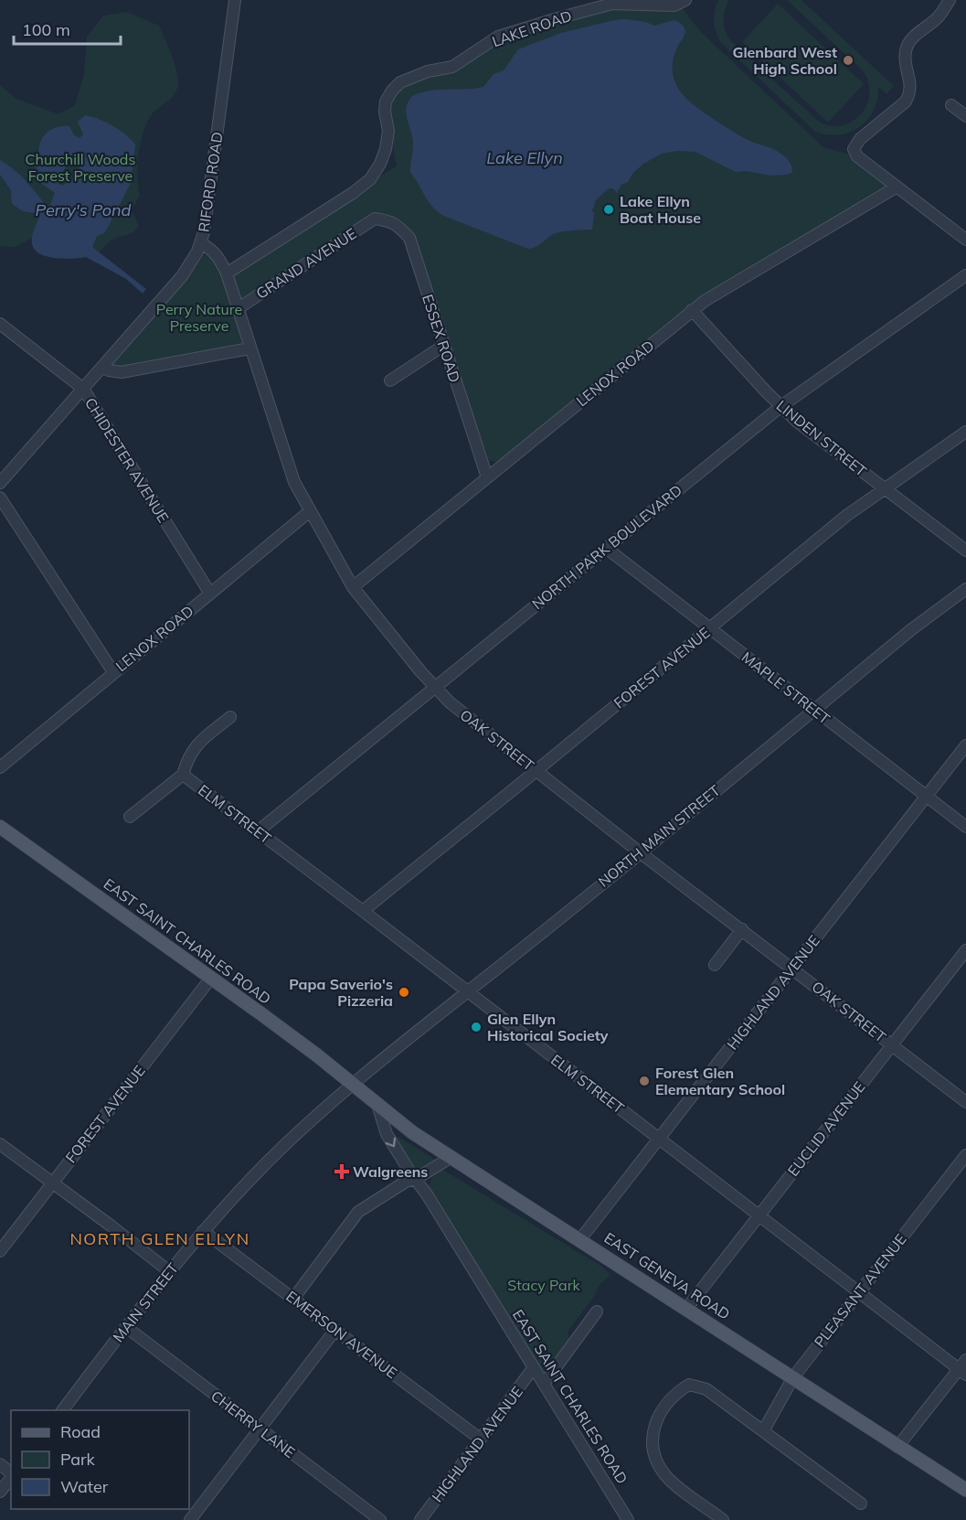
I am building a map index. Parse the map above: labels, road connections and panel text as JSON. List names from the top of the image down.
{
  "streets": {
    "main road": ["EAST SAINT CHARLES ROAD", "EAST GENEVA ROAD"],
    "street": [
      "LAKE ROAD",
      "RIFORD ROAD",
      "GRAND AVENUE",
      "ESSEX ROAD",
      "LENOX ROAD",
      "LINDEN STREET",
      "CHIDESTER AVENUE",
      "NORTH PARK BOULEVARD",
      "FOREST AVENUE",
      "MAPLE STREET",
      "OAK STREET",
      "ELM STREET",
      "NORTH MAIN STREET",
      "HIGHLAND AVENUE",
      "EUCLID AVENUE",
      "PLEASANT AVENUE",
      "MAIN STREET",
      "EMERSON AVENUE",
      "CHERRY LANE"
    ]
  },
  "crossings": [
    ["LAKE ROAD", "OAK STREET"],
    ["RIFORD ROAD", "CHIDESTER AVENUE"],
    ["RIFORD ROAD", "OAK STREET"],
    ["GRAND AVENUE", "ESSEX ROAD"],
    ["GRAND AVENUE", "OAK STREET"],
    ["ESSEX ROAD", "LENOX ROAD"],
    ["LENOX ROAD", "LINDEN STREET"],
    ["LENOX ROAD", "CHIDESTER AVENUE"],
    ["LENOX ROAD", "OAK STREET"],
    ["LINDEN STREET", "NORTH PARK BOULEVARD"],
    ["LINDEN STREET", "FOREST AVENUE"],
    ["NORTH PARK BOULEVARD", "MAPLE STREET"],
    ["NORTH PARK BOULEVARD", "OAK STREET"],
    ["NORTH PARK BOULEVARD", "ELM STREET"],
    ["FOREST AVENUE", "MAPLE STREET"],
    ["FOREST AVENUE", "OAK STREET"],
    ["FOREST AVENUE", "ELM STREET"],
    ["FOREST AVENUE", "EAST SAINT CHARLES ROAD"],
    ["MAPLE STREET", "NORTH MAIN STREET"],
    ["MAPLE STREET", "HIGHLAND AVENUE"],
    ["OAK STREET", "NORTH MAIN STREET"],
    ["OAK STREET", "HIGHLAND AVENUE"],
    ["OAK STREET", "EUCLID AVENUE"],
    ["ELM STREET", "NORTH MAIN STREET"],
    ["ELM STREET", "HIGHLAND AVENUE"],
    ["ELM STREET", "EUCLID AVENUE"],
    ["ELM STREET", "PLEASANT AVENUE"],
    ["NORTH MAIN STREET", "EAST SAINT CHARLES ROAD"],
    ["NORTH MAIN STREET", "EAST GENEVA ROAD"],
    ["NORTH MAIN STREET", "MAIN STREET"],
    ["EAST SAINT CHARLES ROAD", "HIGHLAND AVENUE"],
    ["EAST SAINT CHARLES ROAD", "EAST GENEVA ROAD"],
    ["EAST SAINT CHARLES ROAD", "MAIN STREET"],
    ["HIGHLAND AVENUE", "EAST GENEVA ROAD"],
    ["HIGHLAND AVENUE", "EMERSON AVENUE"],
    ["EUCLID AVENUE", "EAST GENEVA ROAD"],
    ["EAST GENEVA ROAD", "PLEASANT AVENUE"],
    ["EAST GENEVA ROAD", "MAIN STREET"],
    ["MAIN STREET", "EMERSON AVENUE"],
    ["MAIN STREET", "CHERRY LANE"]
  ],
  "districts": ["NORTH GLEN ELLYN"],
  "water": ["Lake Ellyn", "Perry's Pond"],
  "parks": ["Churchill Woods Forest Preserve", "Perry Nature Preserve", "Stacy Park"],
  "places": {
    "other": [
      "Glenbard West High School",
      "Lake Ellyn Boat House",
      "Papa Saverio's Pizzeria",
      "Glen Ellyn Historical Society",
      "Forest Glen Elementary School"
    ],
    "health": ["Walgreens"]
  },
  "legend": ["Road", "Park", "Water"],
  "scale_bar": "100 m"
}
